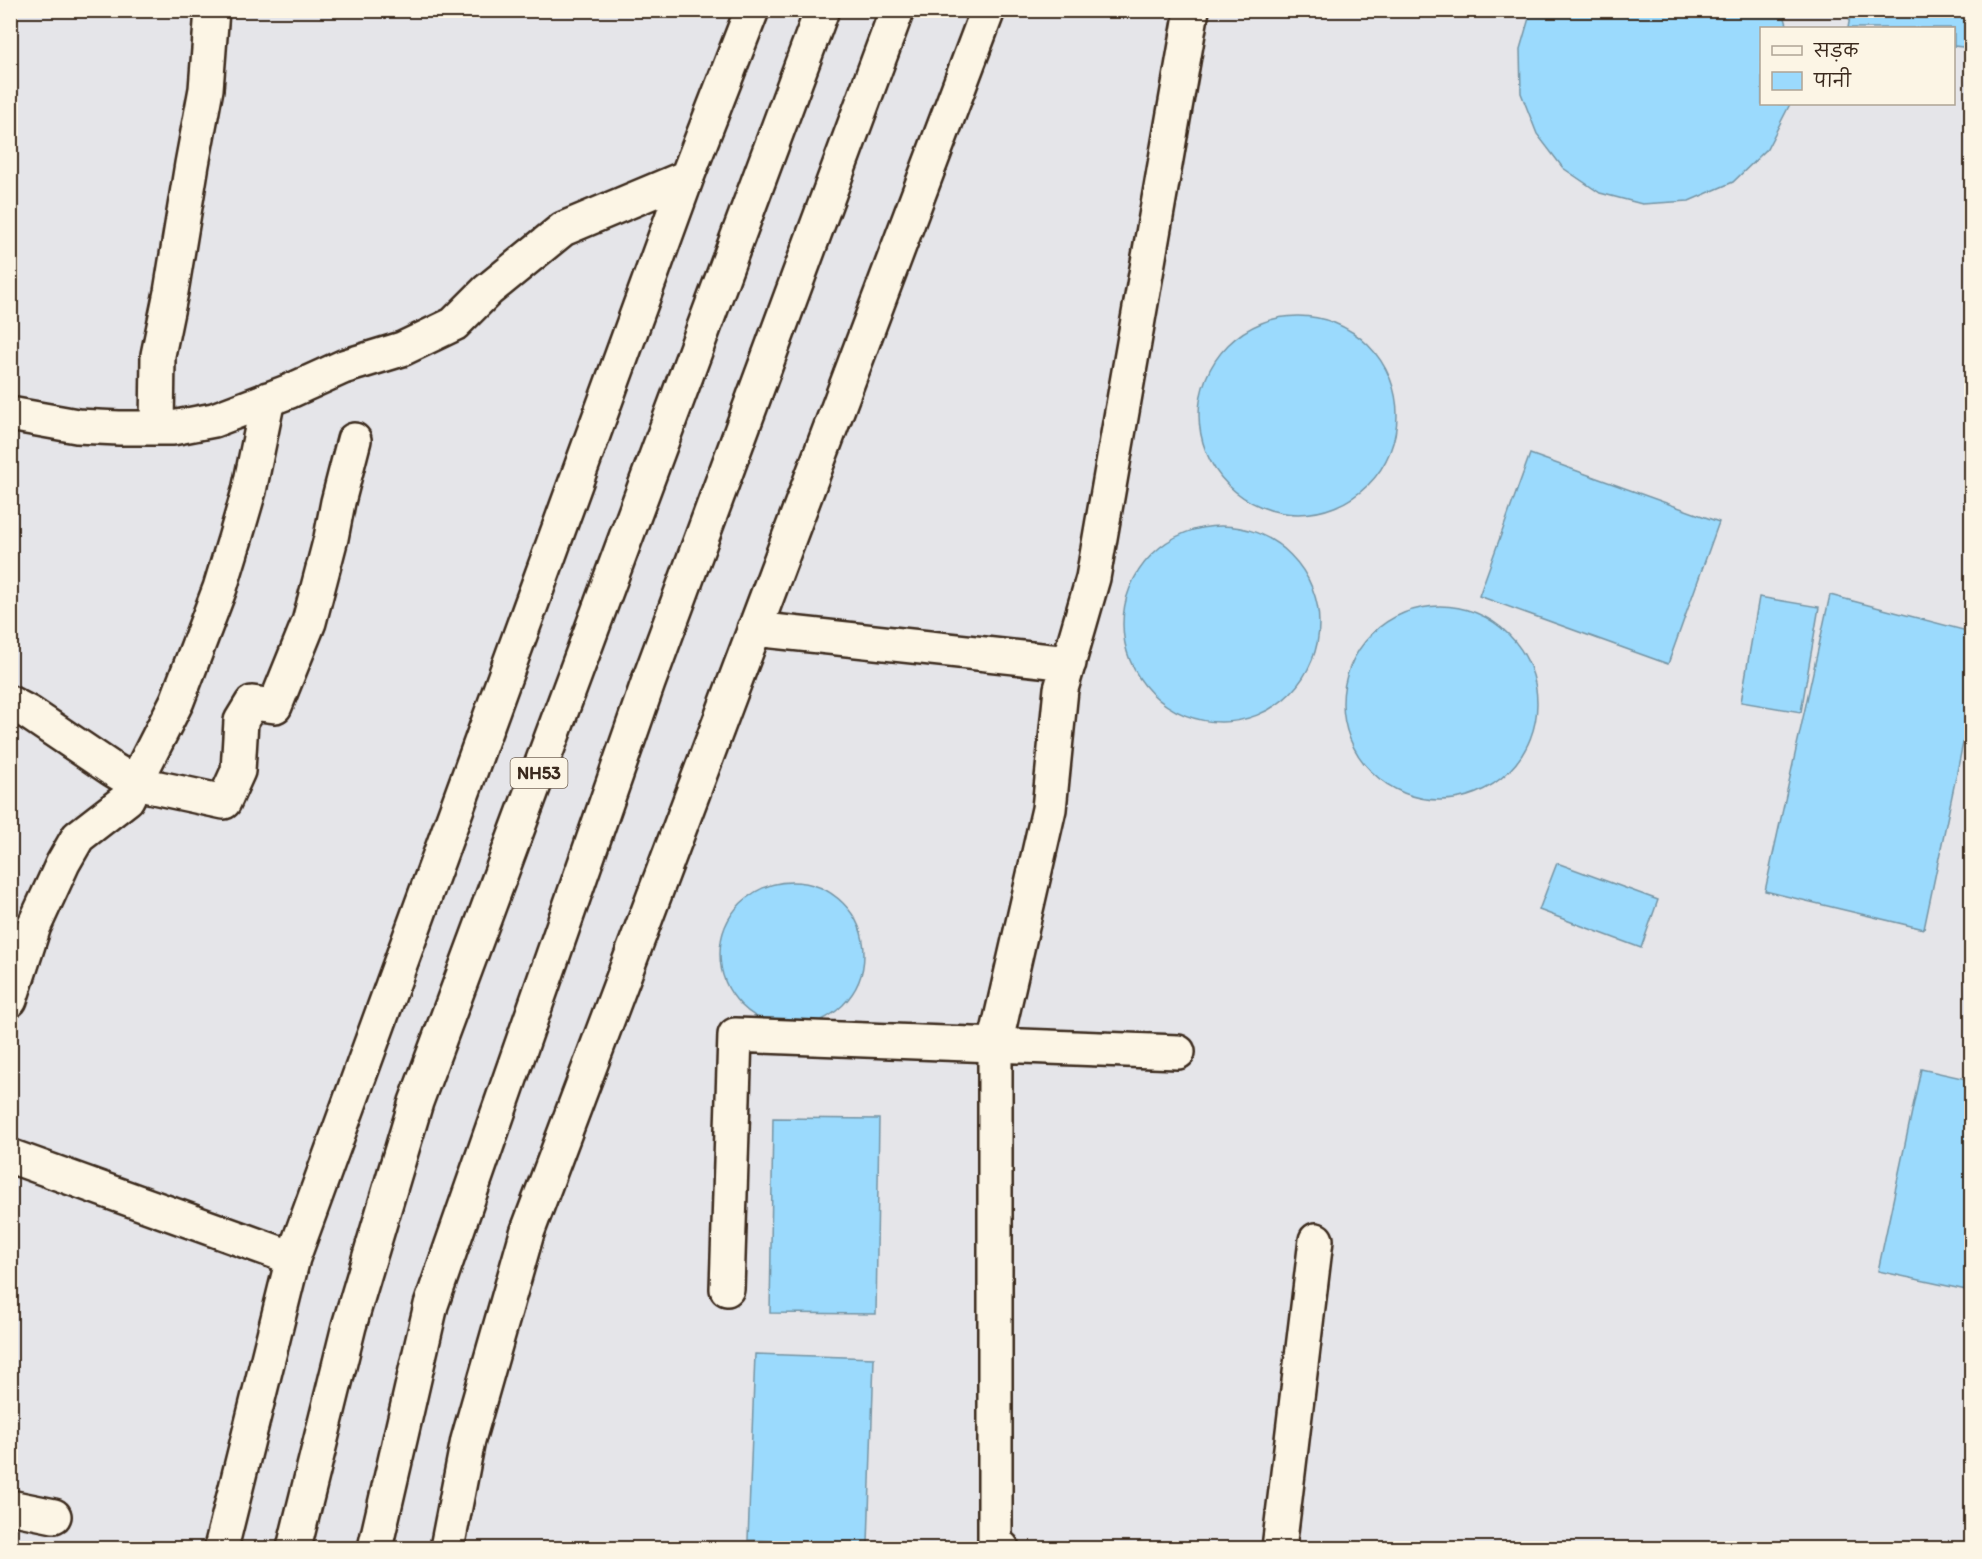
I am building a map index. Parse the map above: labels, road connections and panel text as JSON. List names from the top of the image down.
{
  "streets": {
    "main road": ["NH53"]
  },
  "legend": ["सड़क", "पानी"]
}
